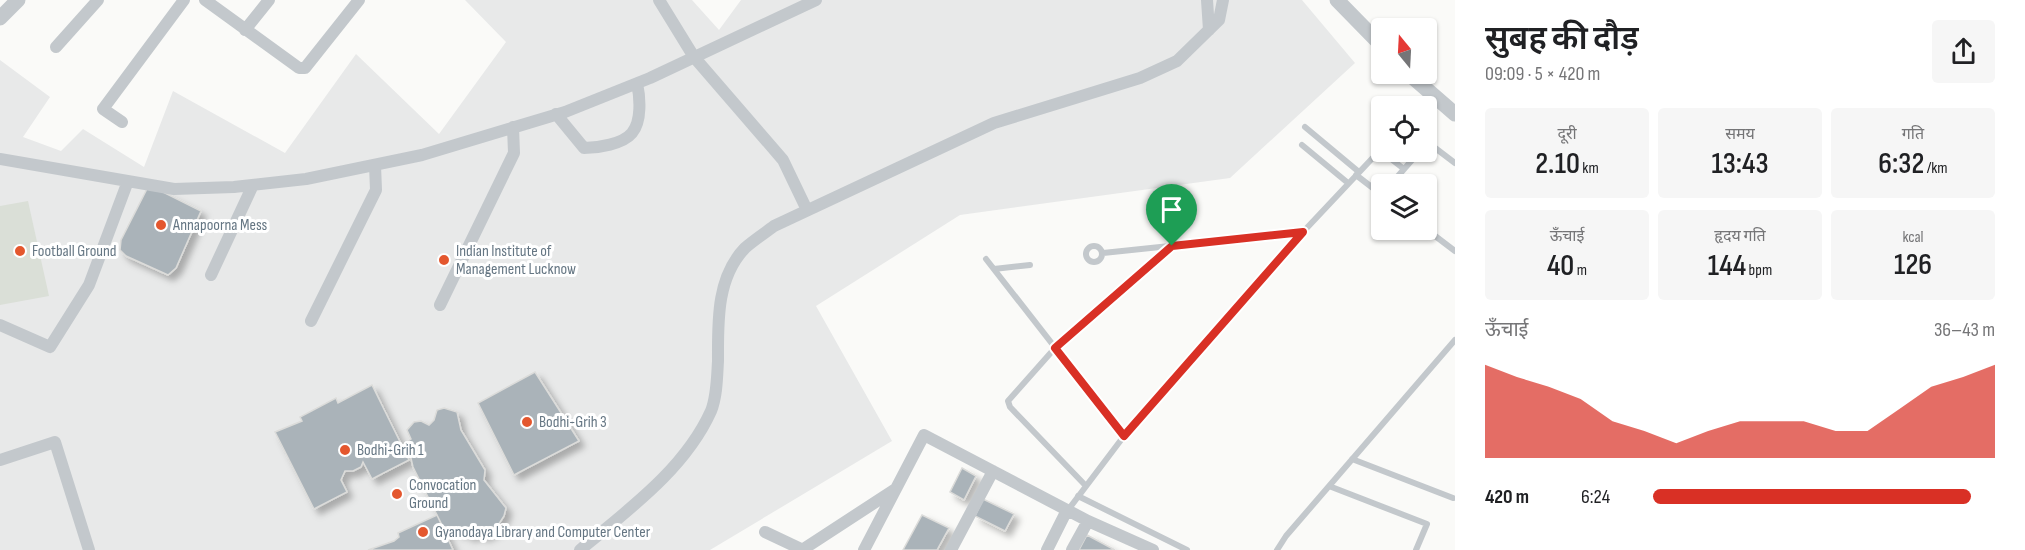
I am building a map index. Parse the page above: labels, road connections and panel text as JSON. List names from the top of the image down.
{
  "places": [
    "Annapoorna Mess",
    "Football Ground",
    "Indian Institute of Management Lucknow",
    "Bodhi-Grih 3",
    "Bodhi-Grih 1",
    "Convocation Ground",
    "Gyanodaya Library and Computer Center"
  ],
  "north": "top",
  "page": {
    "heading": ["सुबह की दौड़", "09:09 · 5 × 420 m"],
    "stats": [
      ["दूरी", "2.10 km"],
      ["समय", "13:43"],
      ["गति", "6:32 /km"],
      ["ऊँचाई", "40 m"],
      ["हृदय गति", "144 bpm"],
      ["kcal", "126"]
    ],
    "chart": ["ऊँचाई", "36–43 m"],
    "list": [
      {
        "name": "420 m",
        "note": "6:24"
      }
    ]
  }
}
